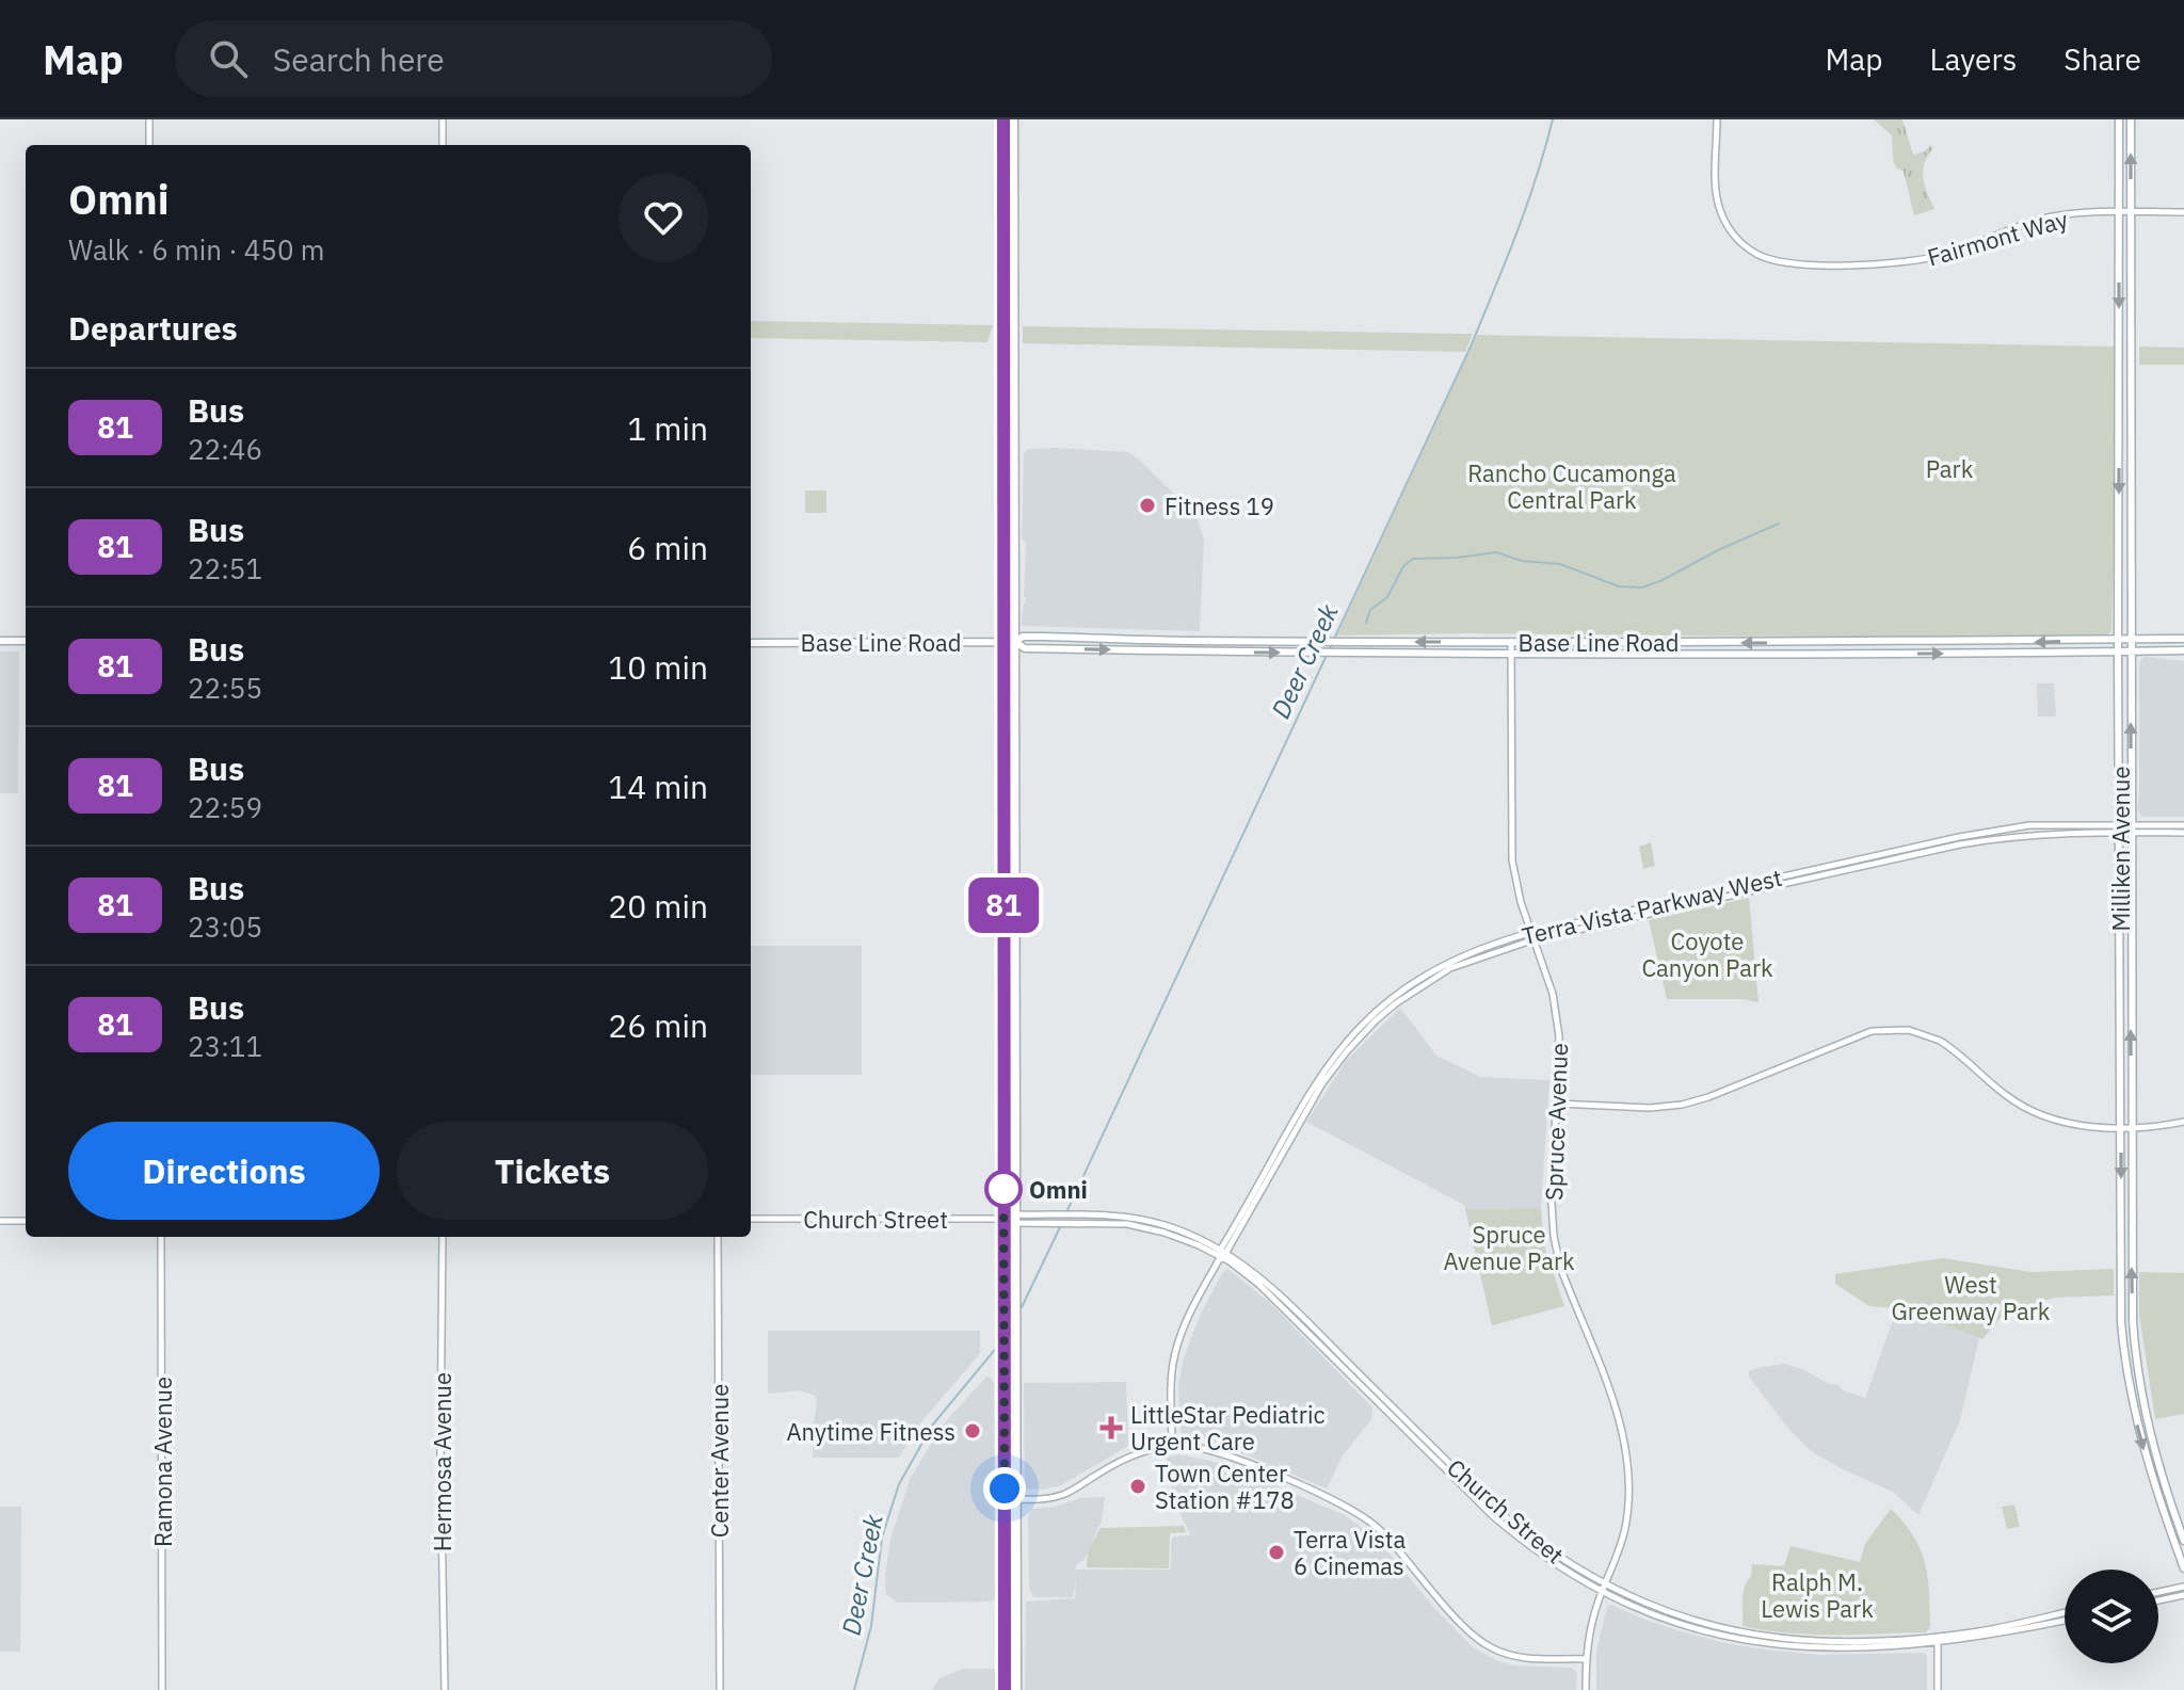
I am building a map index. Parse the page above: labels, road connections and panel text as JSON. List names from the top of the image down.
{
  "streets": {
    "main road": ["Base Line Road", "Milliken Avenue"],
    "street": [
      "Fairmont Way",
      "Terra Vista Parkway West",
      "Spruce Avenue",
      "Church Street",
      "Center Avenue",
      "Ramona Avenue",
      "Hermosa Avenue"
    ]
  },
  "crossings": [
    ["Fairmont Way", "Milliken Avenue"],
    ["Base Line Road", "Milliken Avenue"],
    ["Base Line Road", "Spruce Avenue"],
    ["Milliken Avenue", "Terra Vista Parkway West"],
    ["Terra Vista Parkway West", "Spruce Avenue"],
    ["Terra Vista Parkway West", "Church Street"],
    ["Spruce Avenue", "Church Street"]
  ],
  "water": ["Deer Creek"],
  "parks": [
    "Park",
    "Rancho Cucamonga Central Park",
    "Coyote Canyon Park",
    "Spruce Avenue Park",
    "West Greenway Park",
    "Ralph M. Lewis Park"
  ],
  "places": {
    "other": [
      "Fitness 19",
      "Omni",
      "Anytime Fitness",
      "Town Center Station #178",
      "Terra Vista 6 Cinemas"
    ],
    "health": ["LittleStar Pediatric Urgent Care"]
  },
  "lines": ["bus line 81"],
  "page": {
    "header": "Map",
    "search": "Search here",
    "nav": ["Map", "Layers", "Share"],
    "on_map": "81",
    "heading": [
      ["Omni", "Walk · 6 min · 450 m"],
      "Departures"
    ],
    "list": [
      {
        "mark": "81",
        "name": "Bus",
        "note": "22:46",
        "value": "1 min"
      },
      {
        "mark": "81",
        "name": "Bus",
        "note": "22:51",
        "value": "6 min"
      },
      {
        "mark": "81",
        "name": "Bus",
        "note": "22:55",
        "value": "10 min"
      },
      {
        "mark": "81",
        "name": "Bus",
        "note": "22:59",
        "value": "14 min"
      },
      {
        "mark": "81",
        "name": "Bus",
        "note": "23:05",
        "value": "20 min"
      },
      {
        "mark": "81",
        "name": "Bus",
        "note": "23:11",
        "value": "26 min"
      }
    ],
    "buttons": ["Directions", "Tickets"]
  }
}
